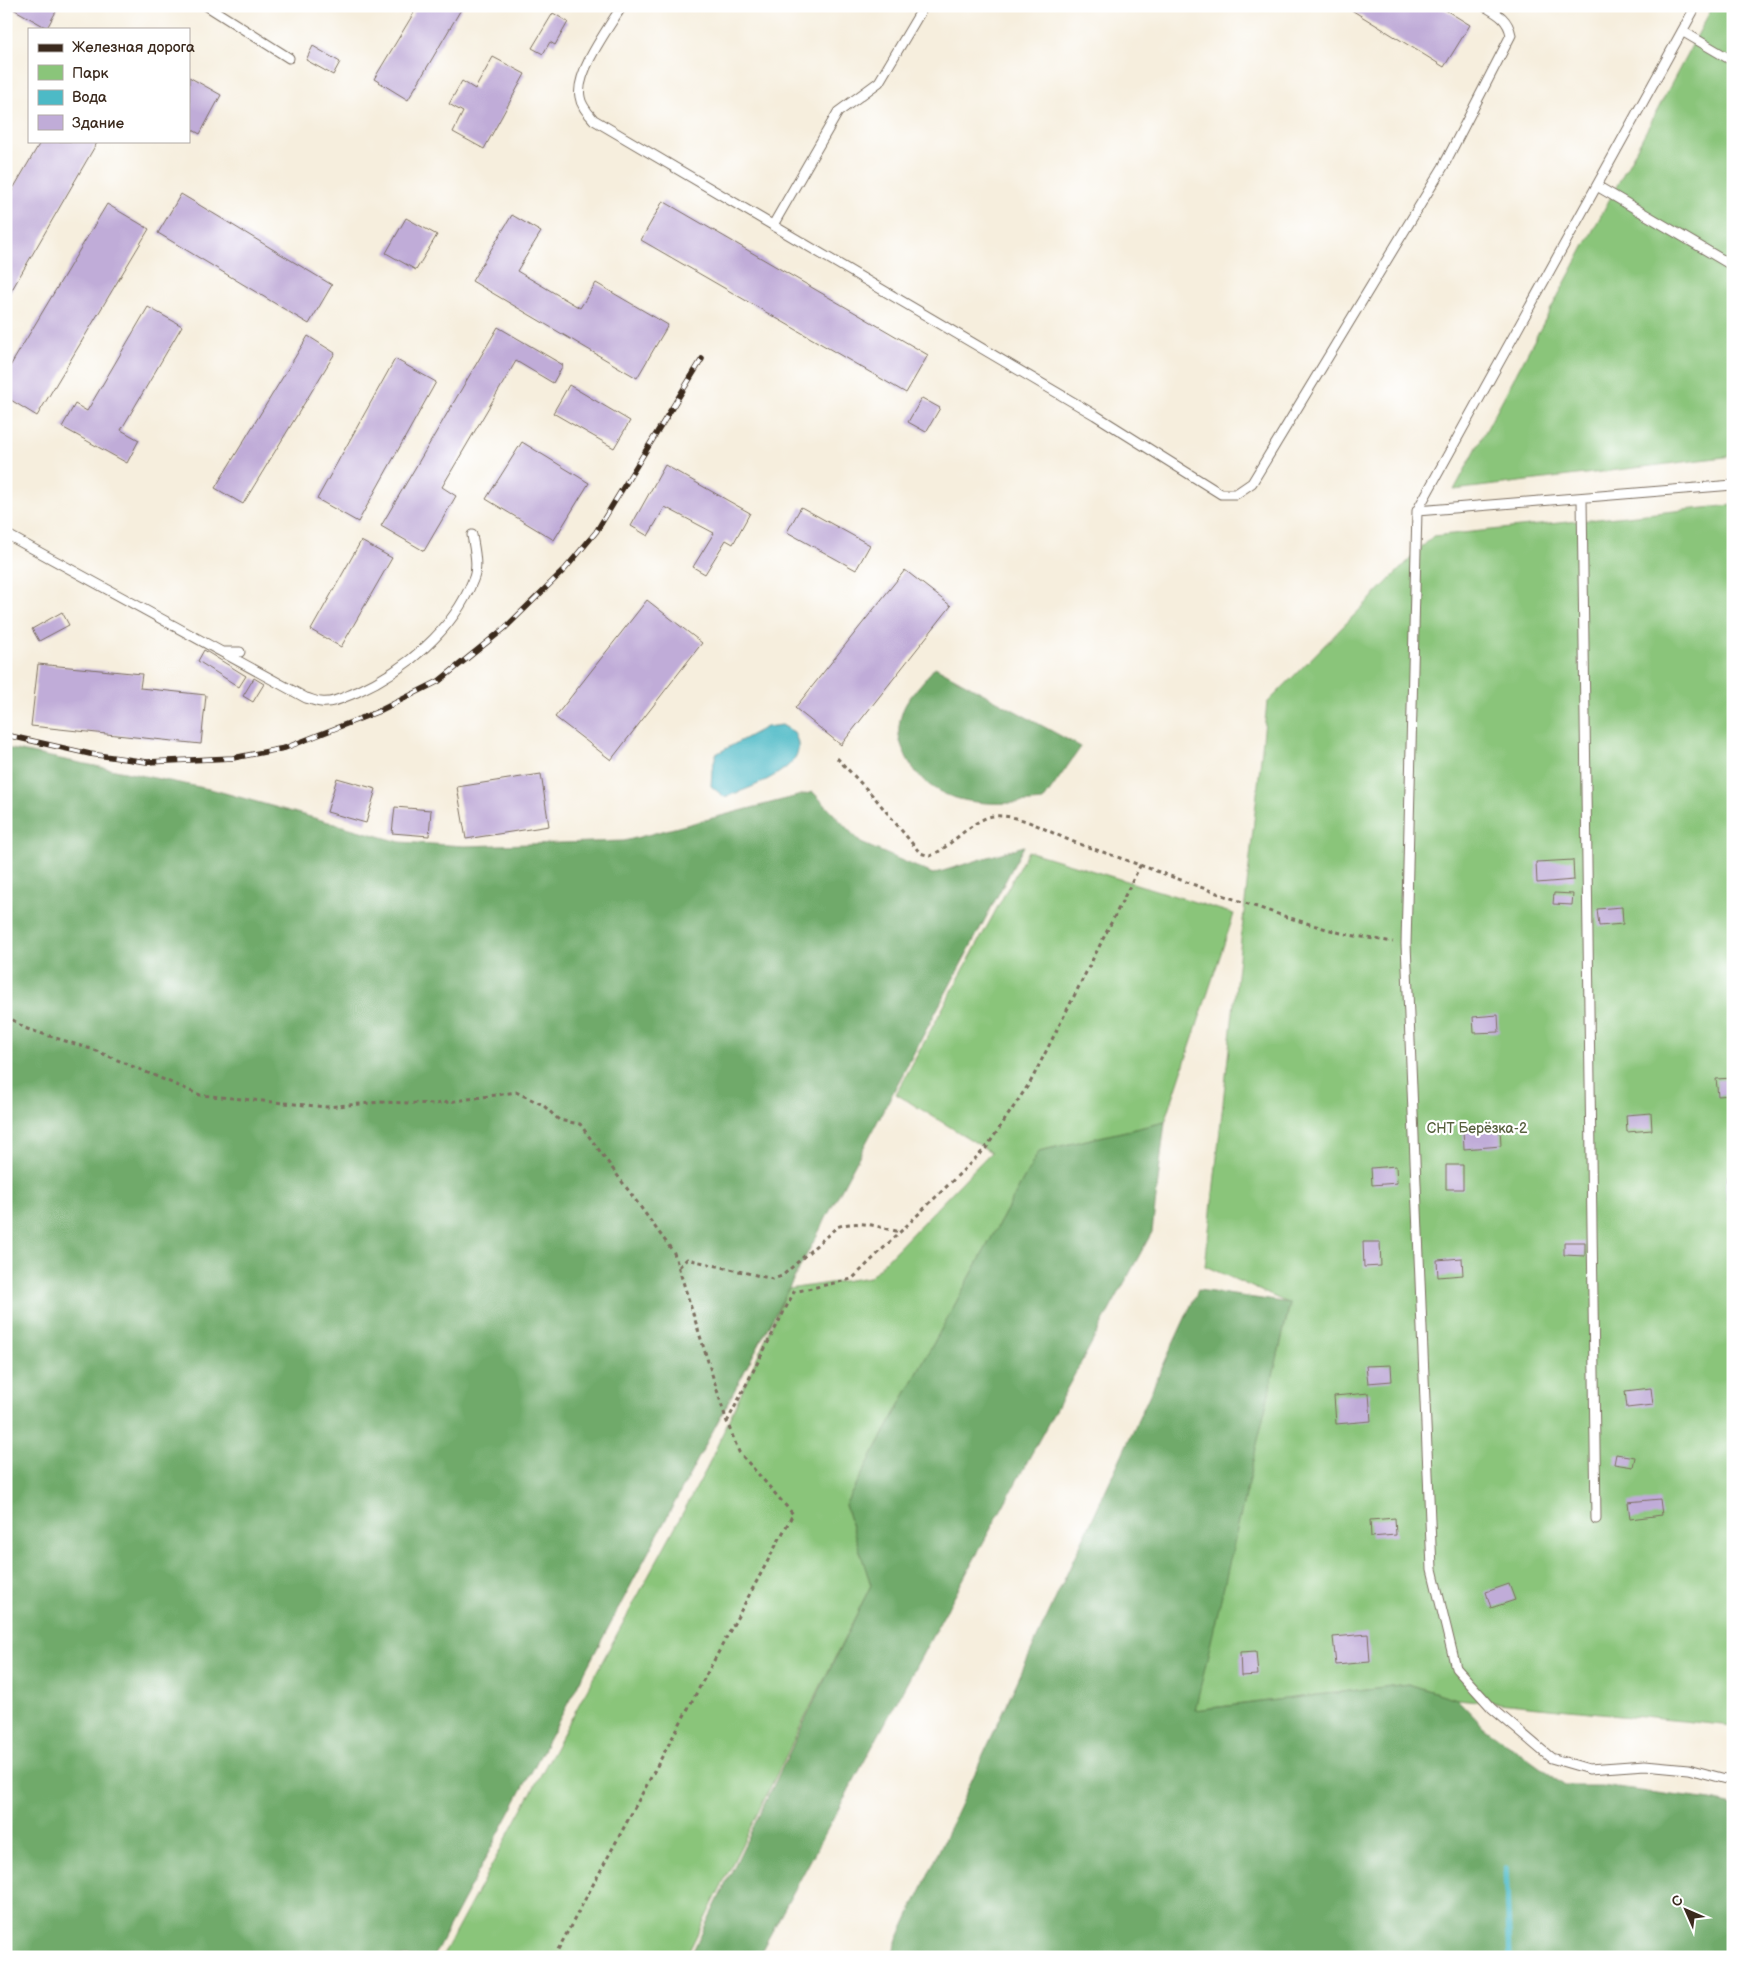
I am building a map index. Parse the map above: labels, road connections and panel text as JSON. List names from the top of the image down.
{
  "parks": ["СНТ Берёзка-2"],
  "legend": [
    "Железная дорога",
    "Парк",
    "Вода",
    "Здание"
  ],
  "north": "top left"
}
